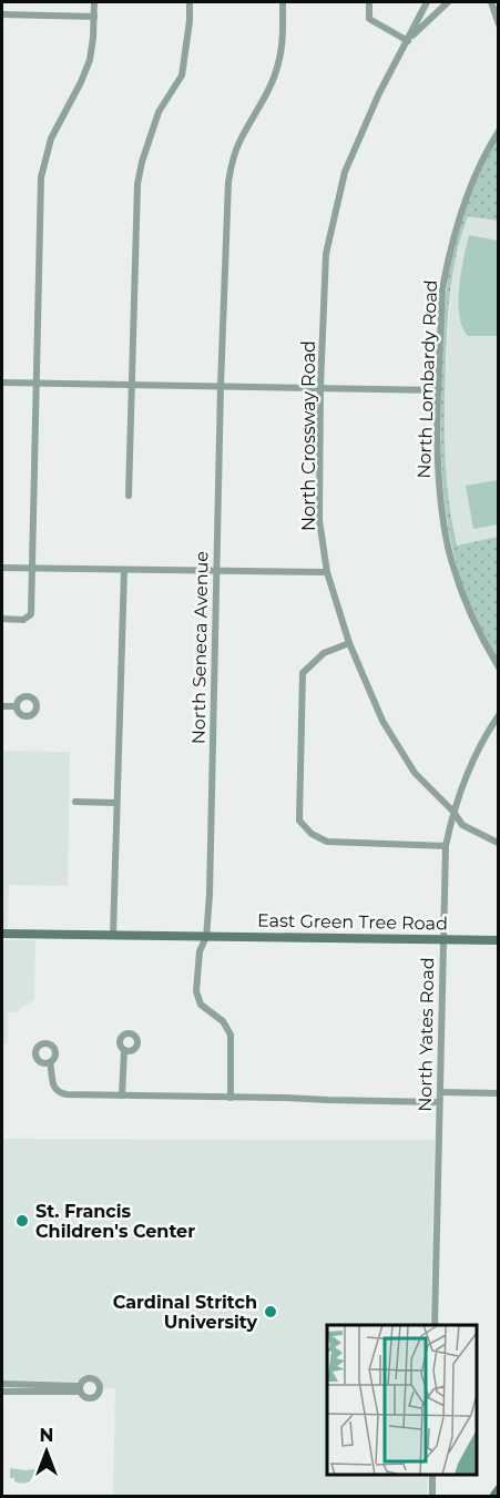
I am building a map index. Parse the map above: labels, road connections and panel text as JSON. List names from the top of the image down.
{
  "streets": {
    "street": [
      "North Lombardy Road",
      "North Crossway Road",
      "North Seneca Avenue",
      "East Green Tree Road",
      "North Yates Road"
    ]
  },
  "crossings": [
    ["North Crossway Road", "North Yates Road"],
    ["North Seneca Avenue", "East Green Tree Road"],
    ["East Green Tree Road", "North Yates Road"]
  ],
  "places": ["St. Francis Children's Center", "Cardinal Stritch University"],
  "north": "top"
}
